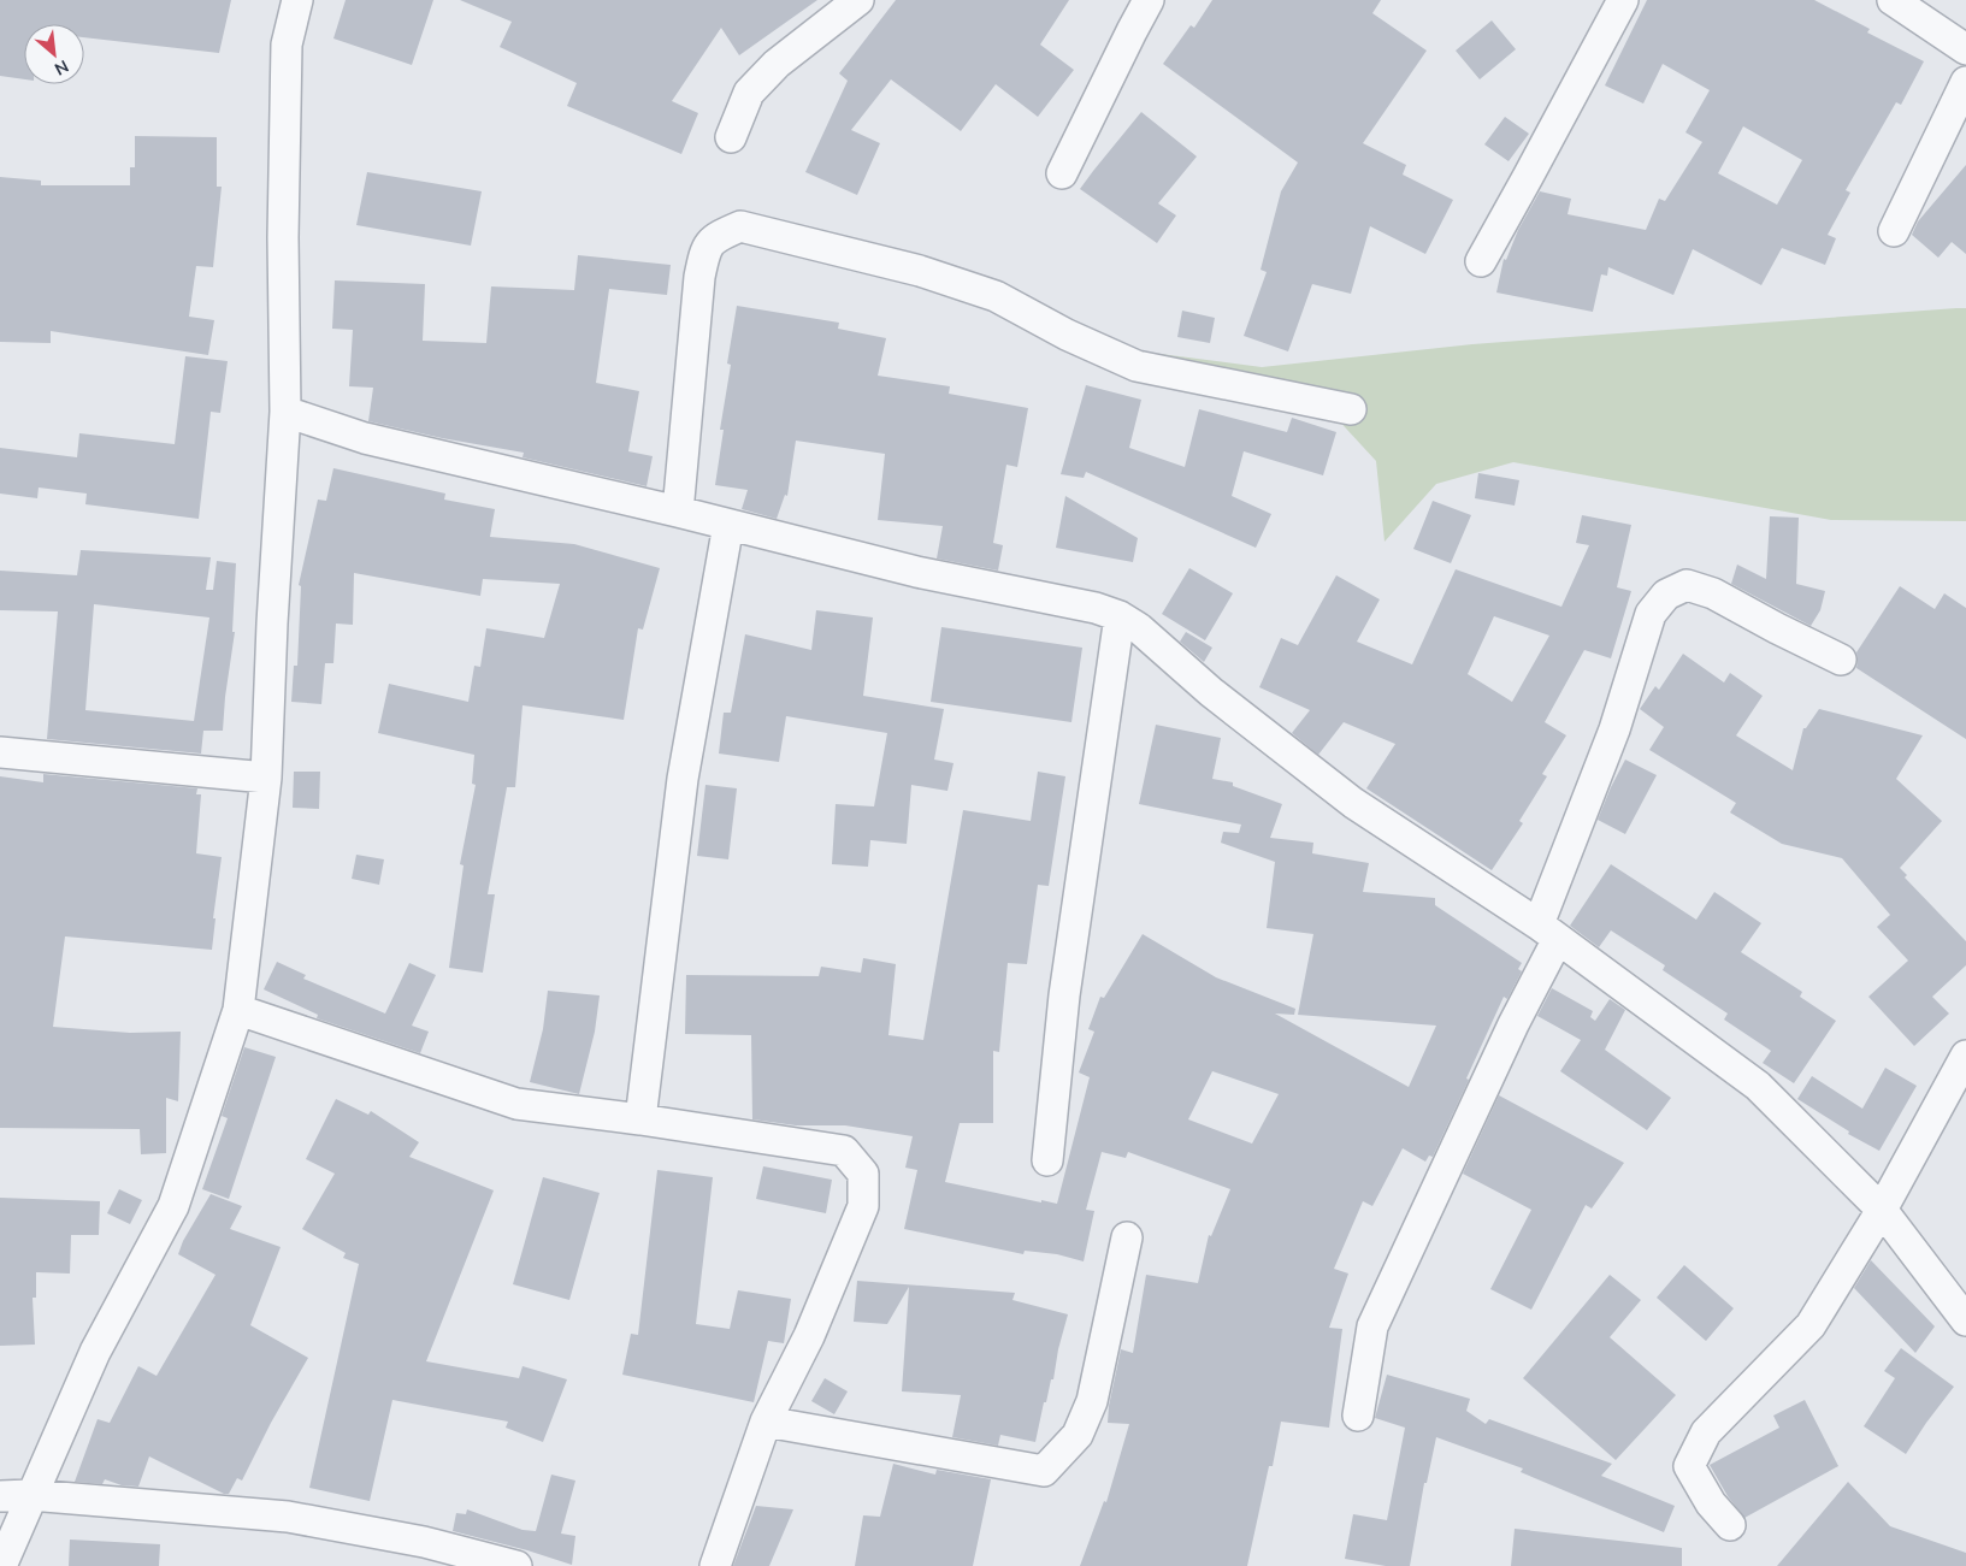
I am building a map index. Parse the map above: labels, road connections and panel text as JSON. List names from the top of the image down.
{
  "north": "bottom right"
}
